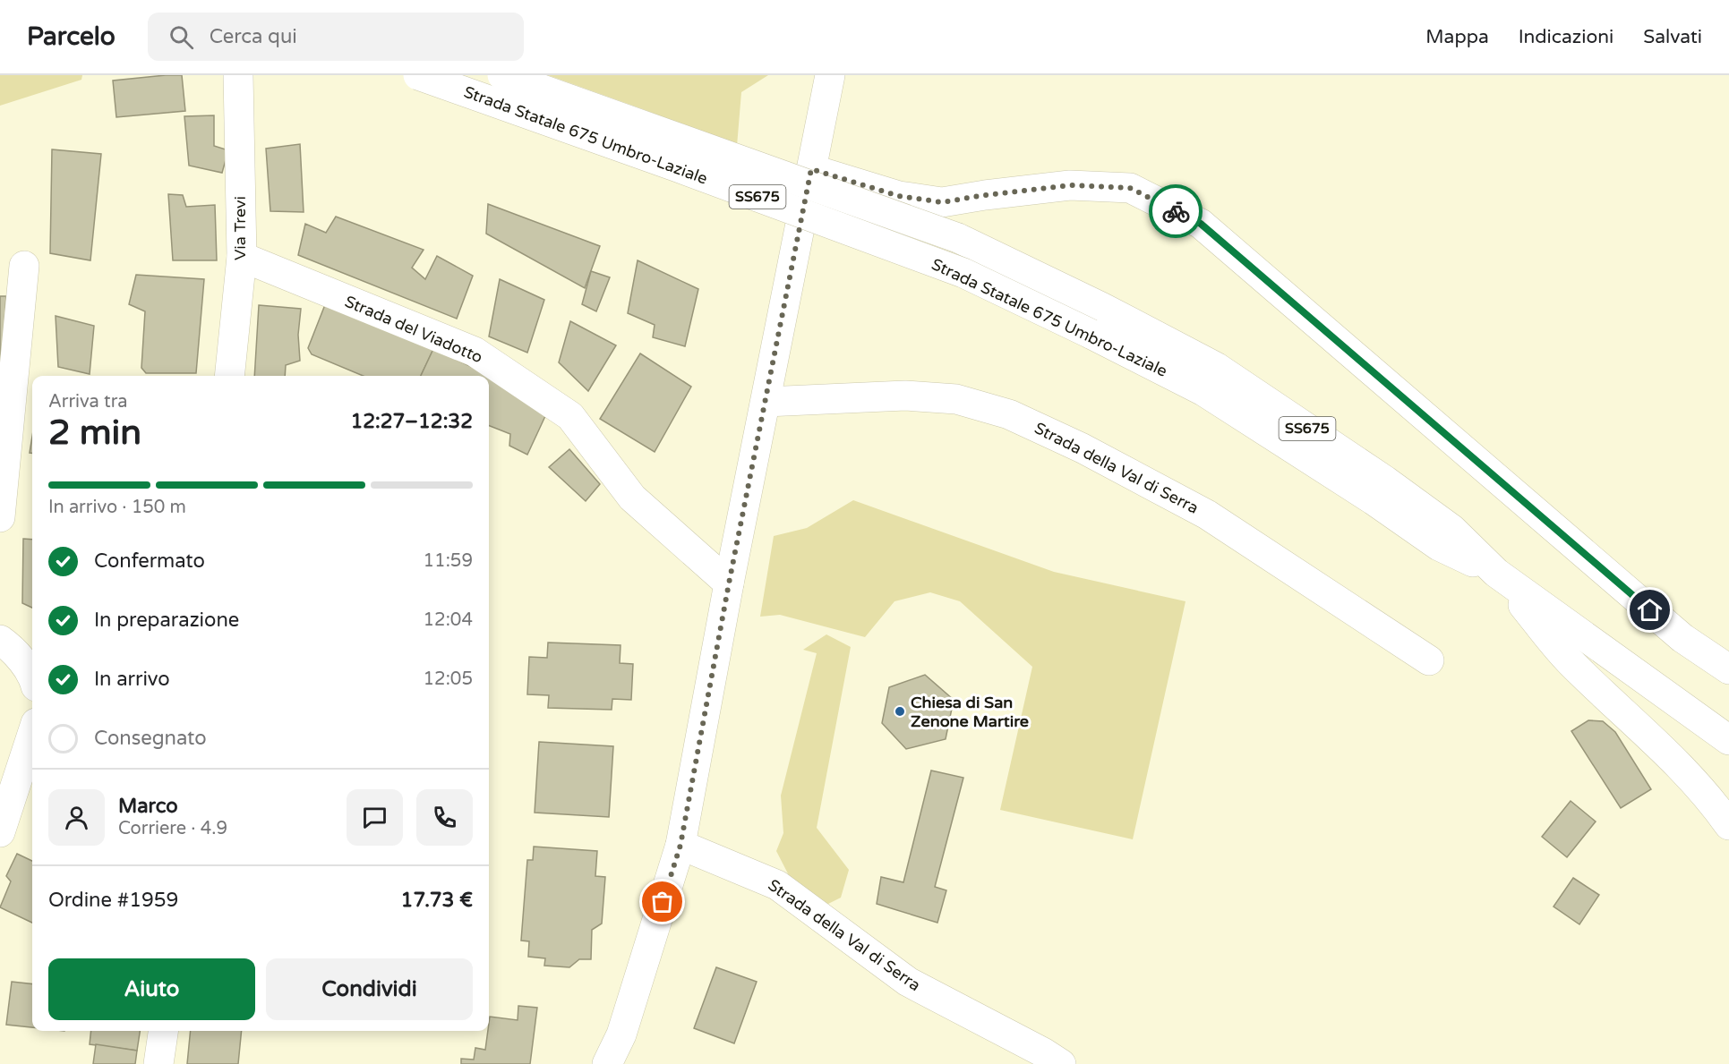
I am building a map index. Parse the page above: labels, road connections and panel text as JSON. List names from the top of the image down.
{
  "streets": {
    "main road": [
      "Strada Statale 675 Umbro-Laziale",
      "SS675",
      "Via Trevi",
      "Strada del Viadotto",
      "Strada della Val di Serra"
    ]
  },
  "crossings": [
    ["Via Trevi", "Strada del Viadotto"]
  ],
  "places": ["Chiesa di San Zenone Martire"],
  "page": {
    "header": "Parcelo",
    "search": "Cerca qui",
    "nav": ["Mappa", "Indicazioni", "Salvati"],
    "heading": ["2 min", "Arriva tra", "12:27–12:32"],
    "panel": [
      "Marco",
      "Corriere · 4.9",
      "Ordine #1959",
      "17.73 €"
    ],
    "bar": "In arrivo · 150 m",
    "list": [
      ["Confermato", "11:59"],
      ["In preparazione", "12:04"],
      ["In arrivo", "12:05"],
      "Consegnato"
    ],
    "buttons": ["Aiuto", "Condividi"]
  }
}
